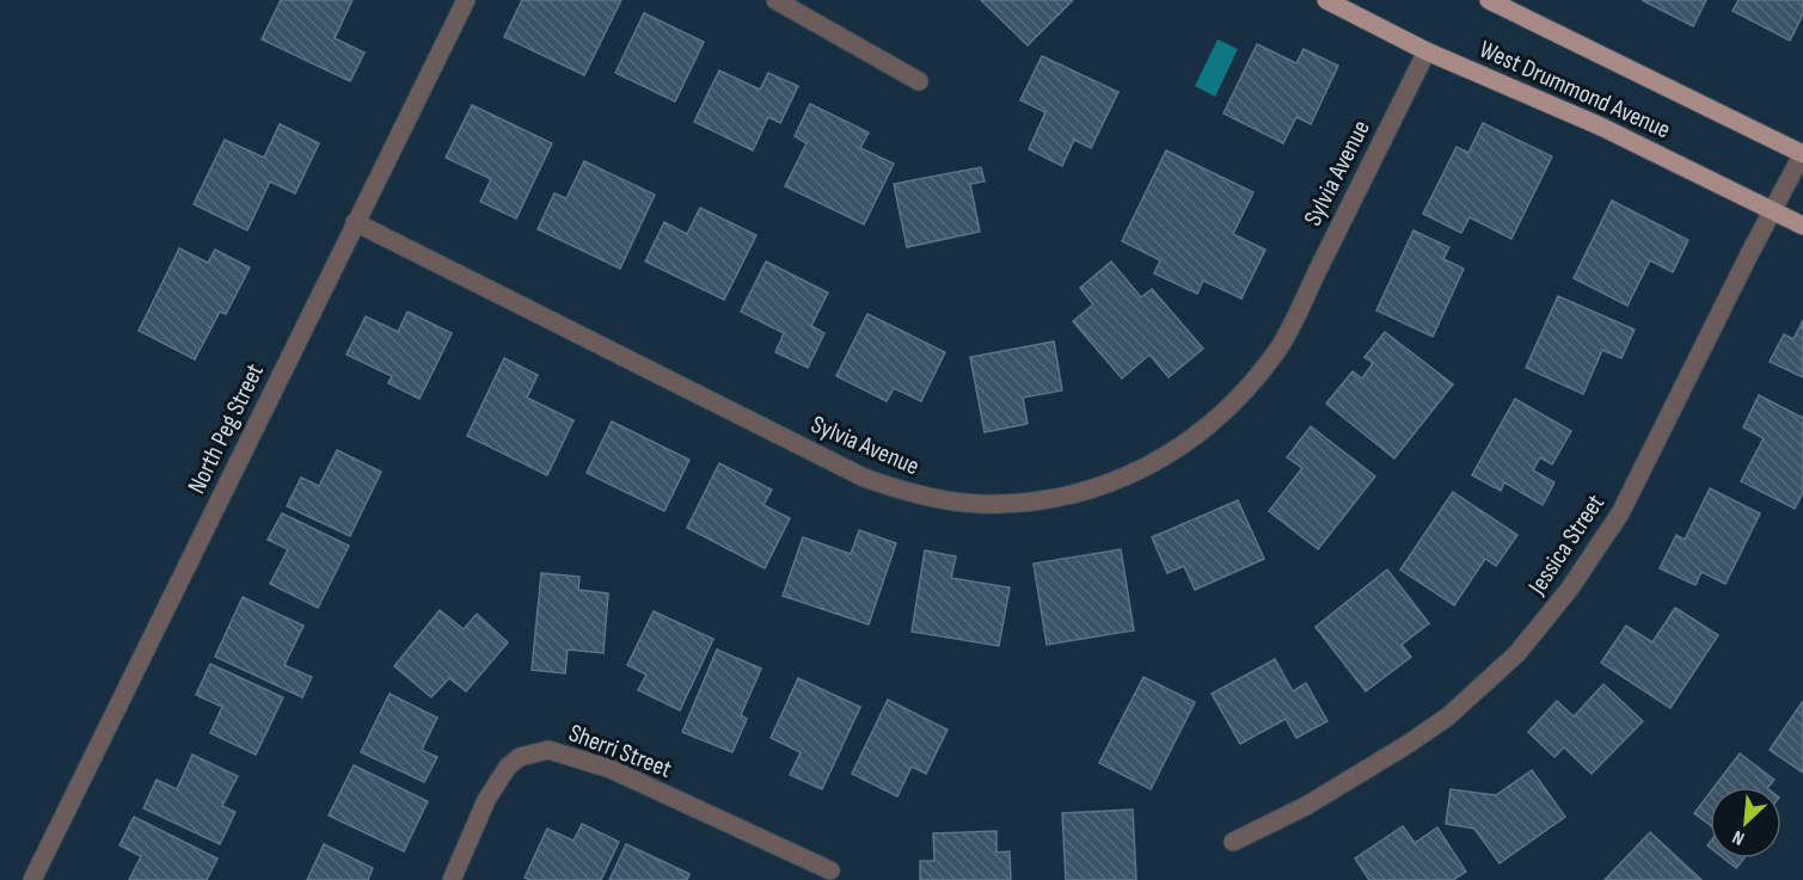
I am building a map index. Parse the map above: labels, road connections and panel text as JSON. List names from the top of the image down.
{
  "streets": {
    "main road": ["West Drummond Avenue"],
    "street": [
      "Sylvia Avenue",
      "North Peg Street",
      "Jessica Street",
      "Sherri Street"
    ]
  },
  "crossings": [
    ["West Drummond Avenue", "Sylvia Avenue"],
    ["West Drummond Avenue", "Jessica Street"],
    ["Sylvia Avenue", "North Peg Street"]
  ],
  "north": "bottom left"
}
